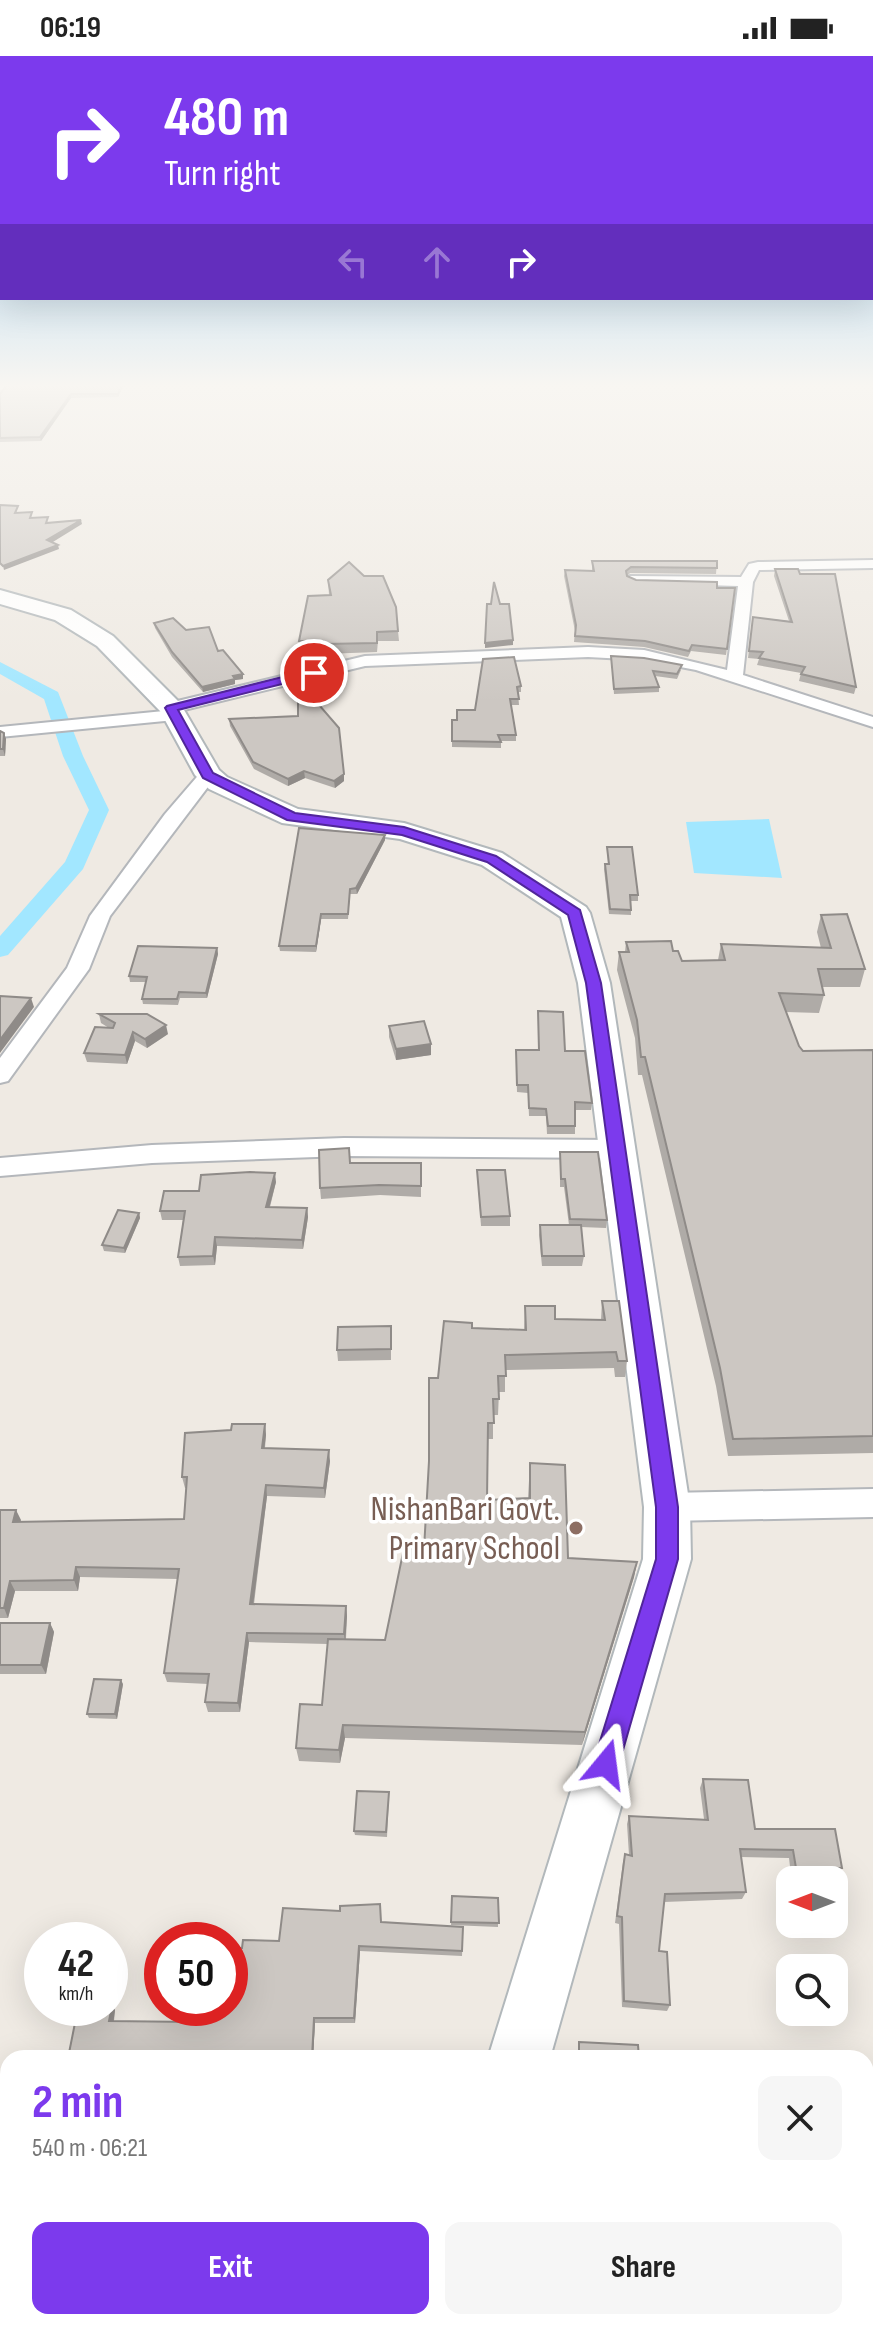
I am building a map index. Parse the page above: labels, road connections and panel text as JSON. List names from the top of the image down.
{
  "places": ["NishanBari Govt. Primary School"],
  "north": "left",
  "page": {
    "status": "06:19",
    "turn": ["480 m", "Turn right"],
    "speed": "42 km/h",
    "limit": "50",
    "heading": ["2 min", "540 m · 06:21"],
    "buttons": ["Exit", "Share"]
  }
}
